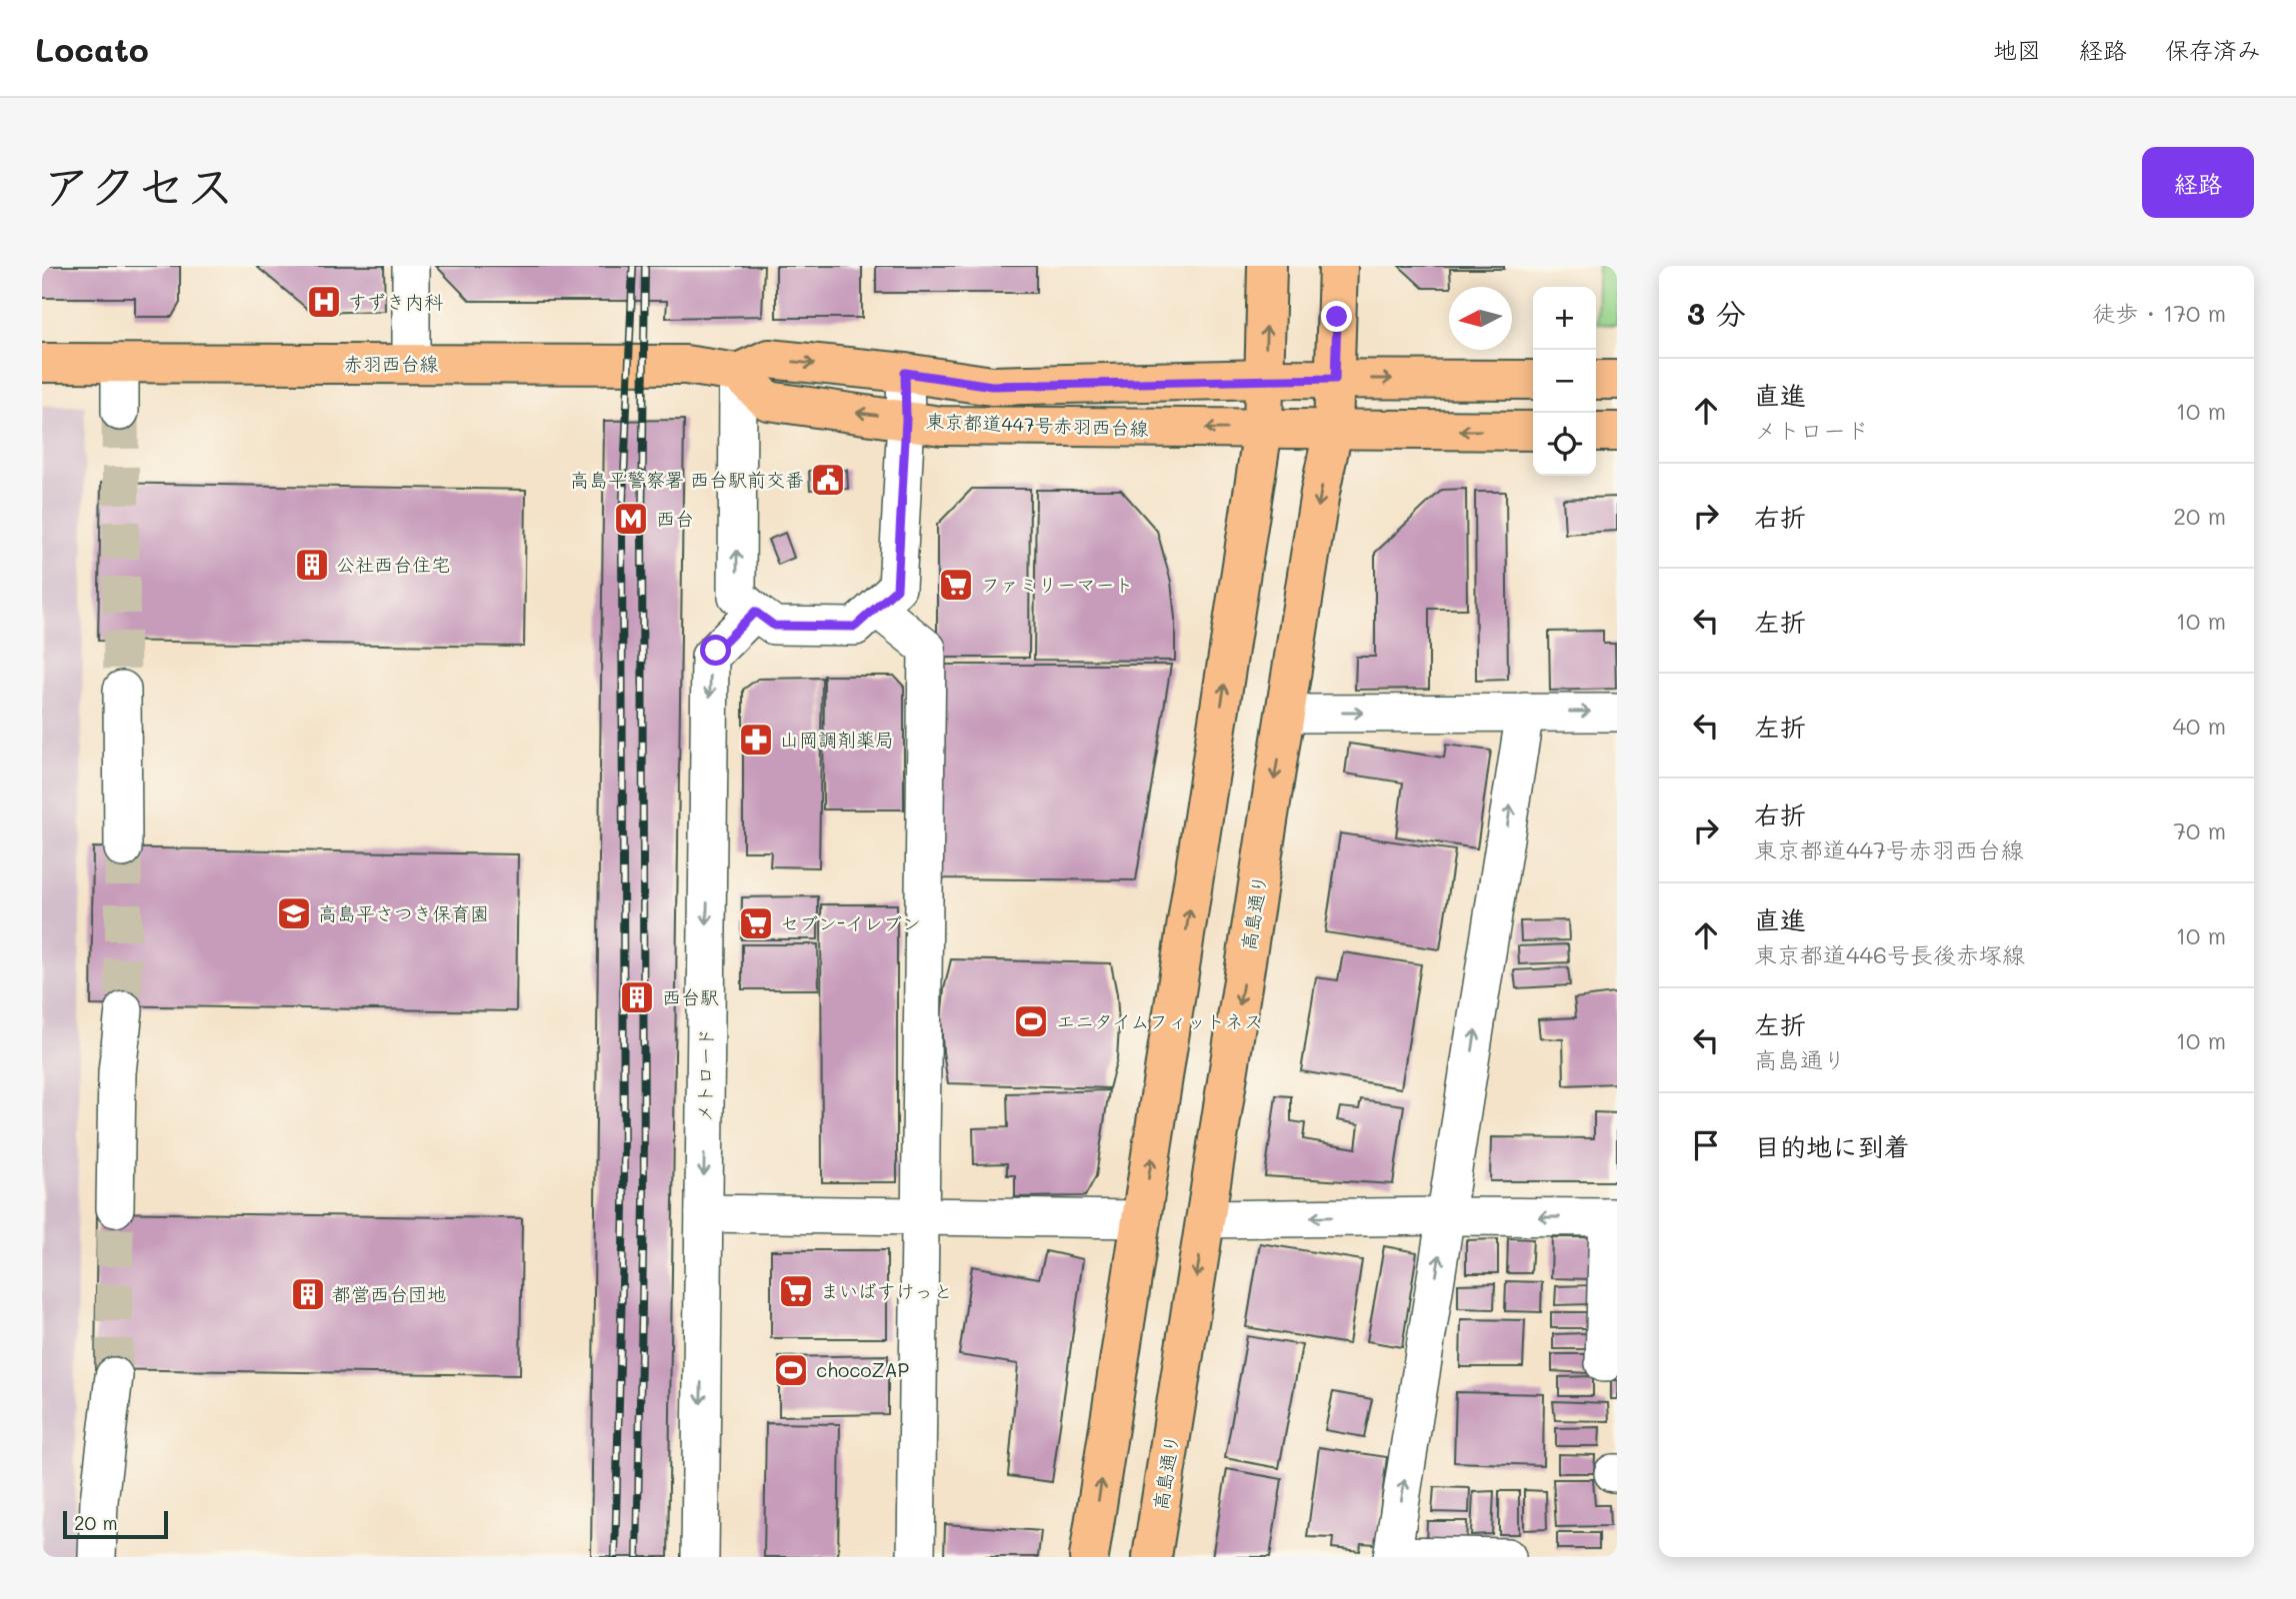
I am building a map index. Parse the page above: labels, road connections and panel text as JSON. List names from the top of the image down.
{
  "streets": {
    "main road": ["赤羽西台線", "東京都道447号赤羽西台線", "高島通り"],
    "street": ["メトロード"]
  },
  "crossings": [
    ["赤羽西台線", "東京都道447号赤羽西台線"],
    ["東京都道447号赤羽西台線", "高島通り"]
  ],
  "places": {
    "hospital": ["すずき内科"],
    "public building": ["高島平警察署 西台駅前交番"],
    "metro station": ["西台"],
    "building": ["公社西台住宅", "西台駅", "都営西台団地"],
    "supermarket": ["ファミリーマート", "セブン-イレブン", "まいばすけっと"],
    "pharmacy": ["山岡調剤薬局"],
    "school or university": ["高島平さつき保育園"],
    "sports": ["エニタイムフィットネス", "chocoZAP"]
  },
  "scale_bar": "20 m",
  "north": "left",
  "page": {
    "header": "Locato",
    "nav": ["地図", "経路", "保存済み"],
    "title": "アクセス",
    "buttons": "経路",
    "heading": ["3 分", "徒歩 · 170 m"],
    "map_buttons": ["+", "−"],
    "list": [
      ["直進", "メトロード", "10 m"],
      ["右折", "20 m"],
      ["左折", "10 m"],
      ["左折", "40 m"],
      ["右折", "東京都道447号赤羽西台線", "70 m"],
      ["直進", "東京都道446号長後赤塚線", "10 m"],
      ["左折", "高島通り", "10 m"],
      "目的地に到着"
    ],
    "scale": "20 m"
  }
}
